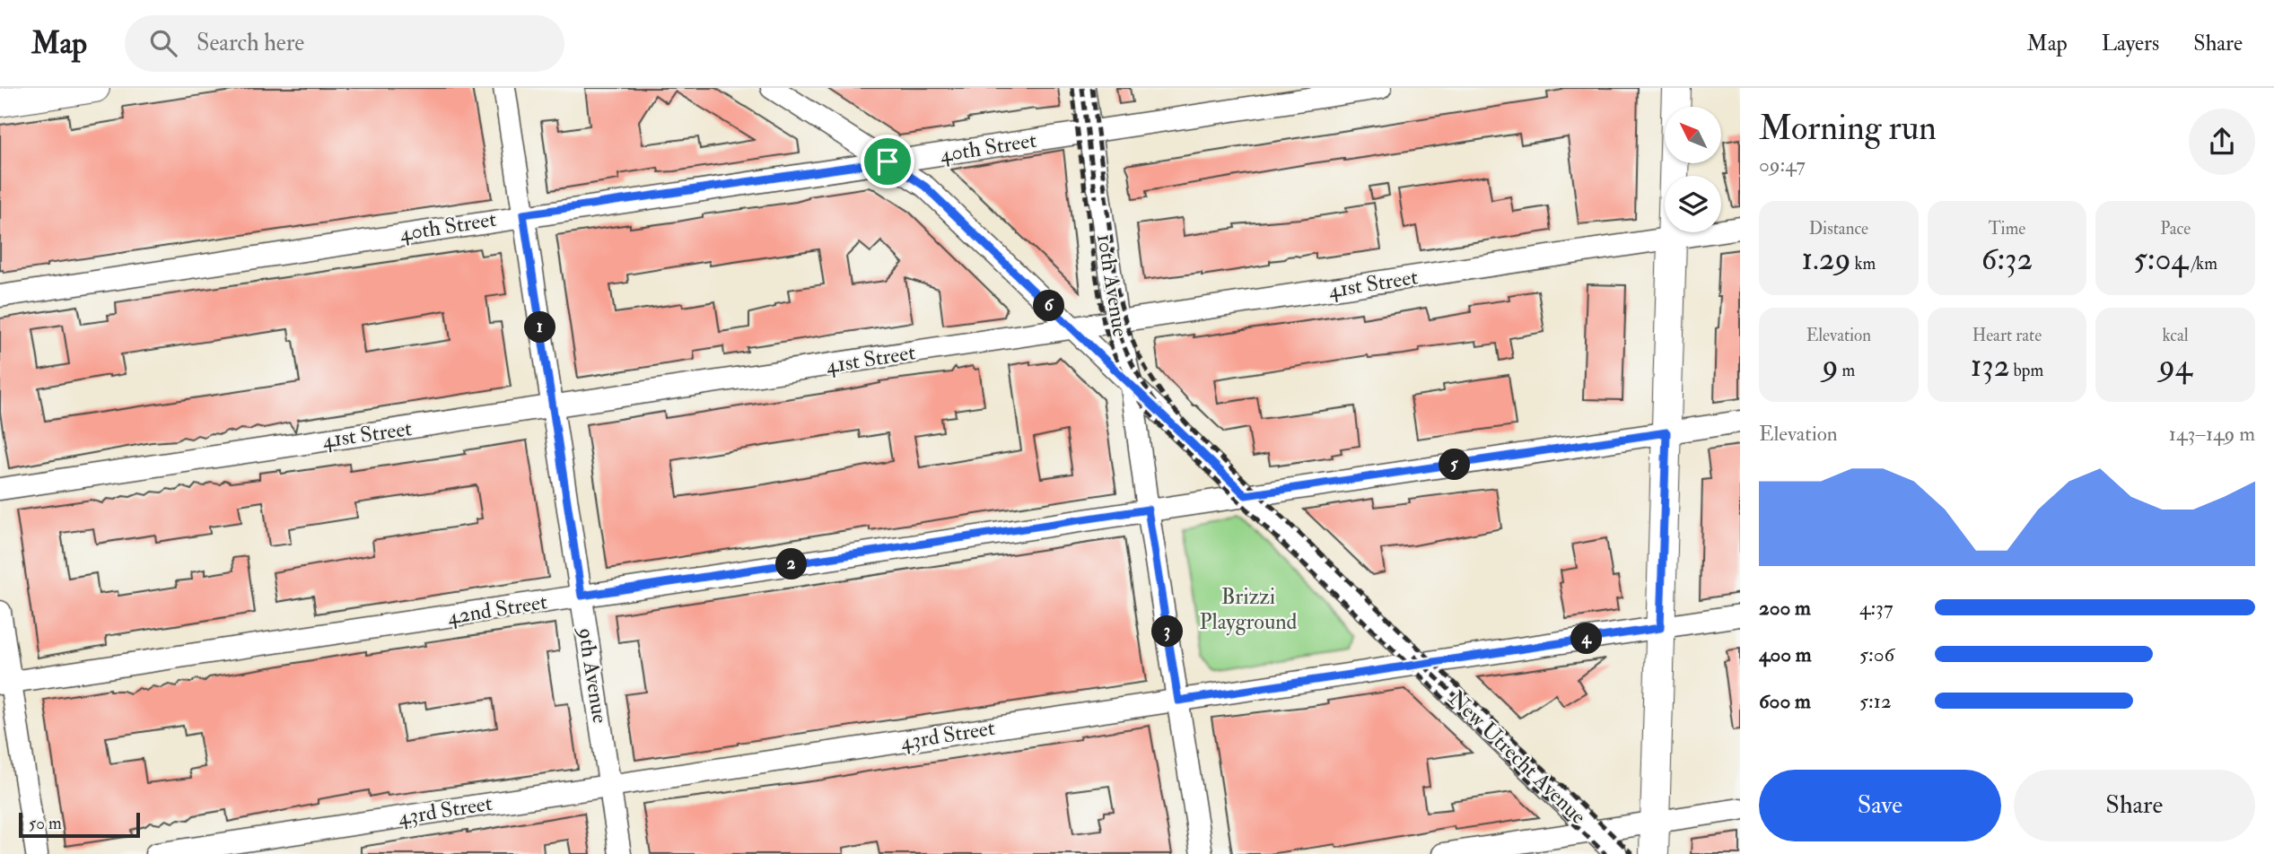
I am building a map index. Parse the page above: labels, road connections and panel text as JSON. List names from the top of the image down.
{
  "streets": {
    "street": [
      "40th Street",
      "41st Street",
      "10th Avenue",
      "42nd Street",
      "9th Avenue",
      "43rd Street",
      "New Utrecht Avenue"
    ]
  },
  "crossings": [
    ["40th Street", "10th Avenue"],
    ["40th Street", "9th Avenue"],
    ["40th Street", "New Utrecht Avenue"],
    ["41st Street", "10th Avenue"],
    ["41st Street", "9th Avenue"],
    ["41st Street", "New Utrecht Avenue"],
    ["10th Avenue", "42nd Street"],
    ["10th Avenue", "43rd Street"],
    ["10th Avenue", "New Utrecht Avenue"],
    ["42nd Street", "9th Avenue"],
    ["42nd Street", "New Utrecht Avenue"],
    ["9th Avenue", "43rd Street"],
    ["43rd Street", "New Utrecht Avenue"]
  ],
  "parks": ["Brizzi Playground"],
  "scale_bar": "50 m",
  "north": "top left",
  "page": {
    "header": "Map",
    "search": "Search here",
    "nav": ["Map", "Layers", "Share"],
    "heading": ["Morning run", "09:47"],
    "stats": [
      ["Distance", "1.29 km"],
      ["Time", "6:32"],
      ["Pace", "5:04 /km"],
      ["Elevation", "9 m"],
      ["Heart rate", "132 bpm"],
      ["kcal", "94"]
    ],
    "pins": [
      "6",
      "1",
      "5",
      "2",
      "3",
      "4"
    ],
    "chart": ["Elevation", "143–149 m"],
    "list": [
      {
        "name": "200 m",
        "note": "4:37"
      },
      {
        "name": "400 m",
        "note": "5:06"
      },
      {
        "name": "600 m",
        "note": "5:12"
      }
    ],
    "buttons": ["Save", "Share"],
    "scale": "50 m"
  }
}
